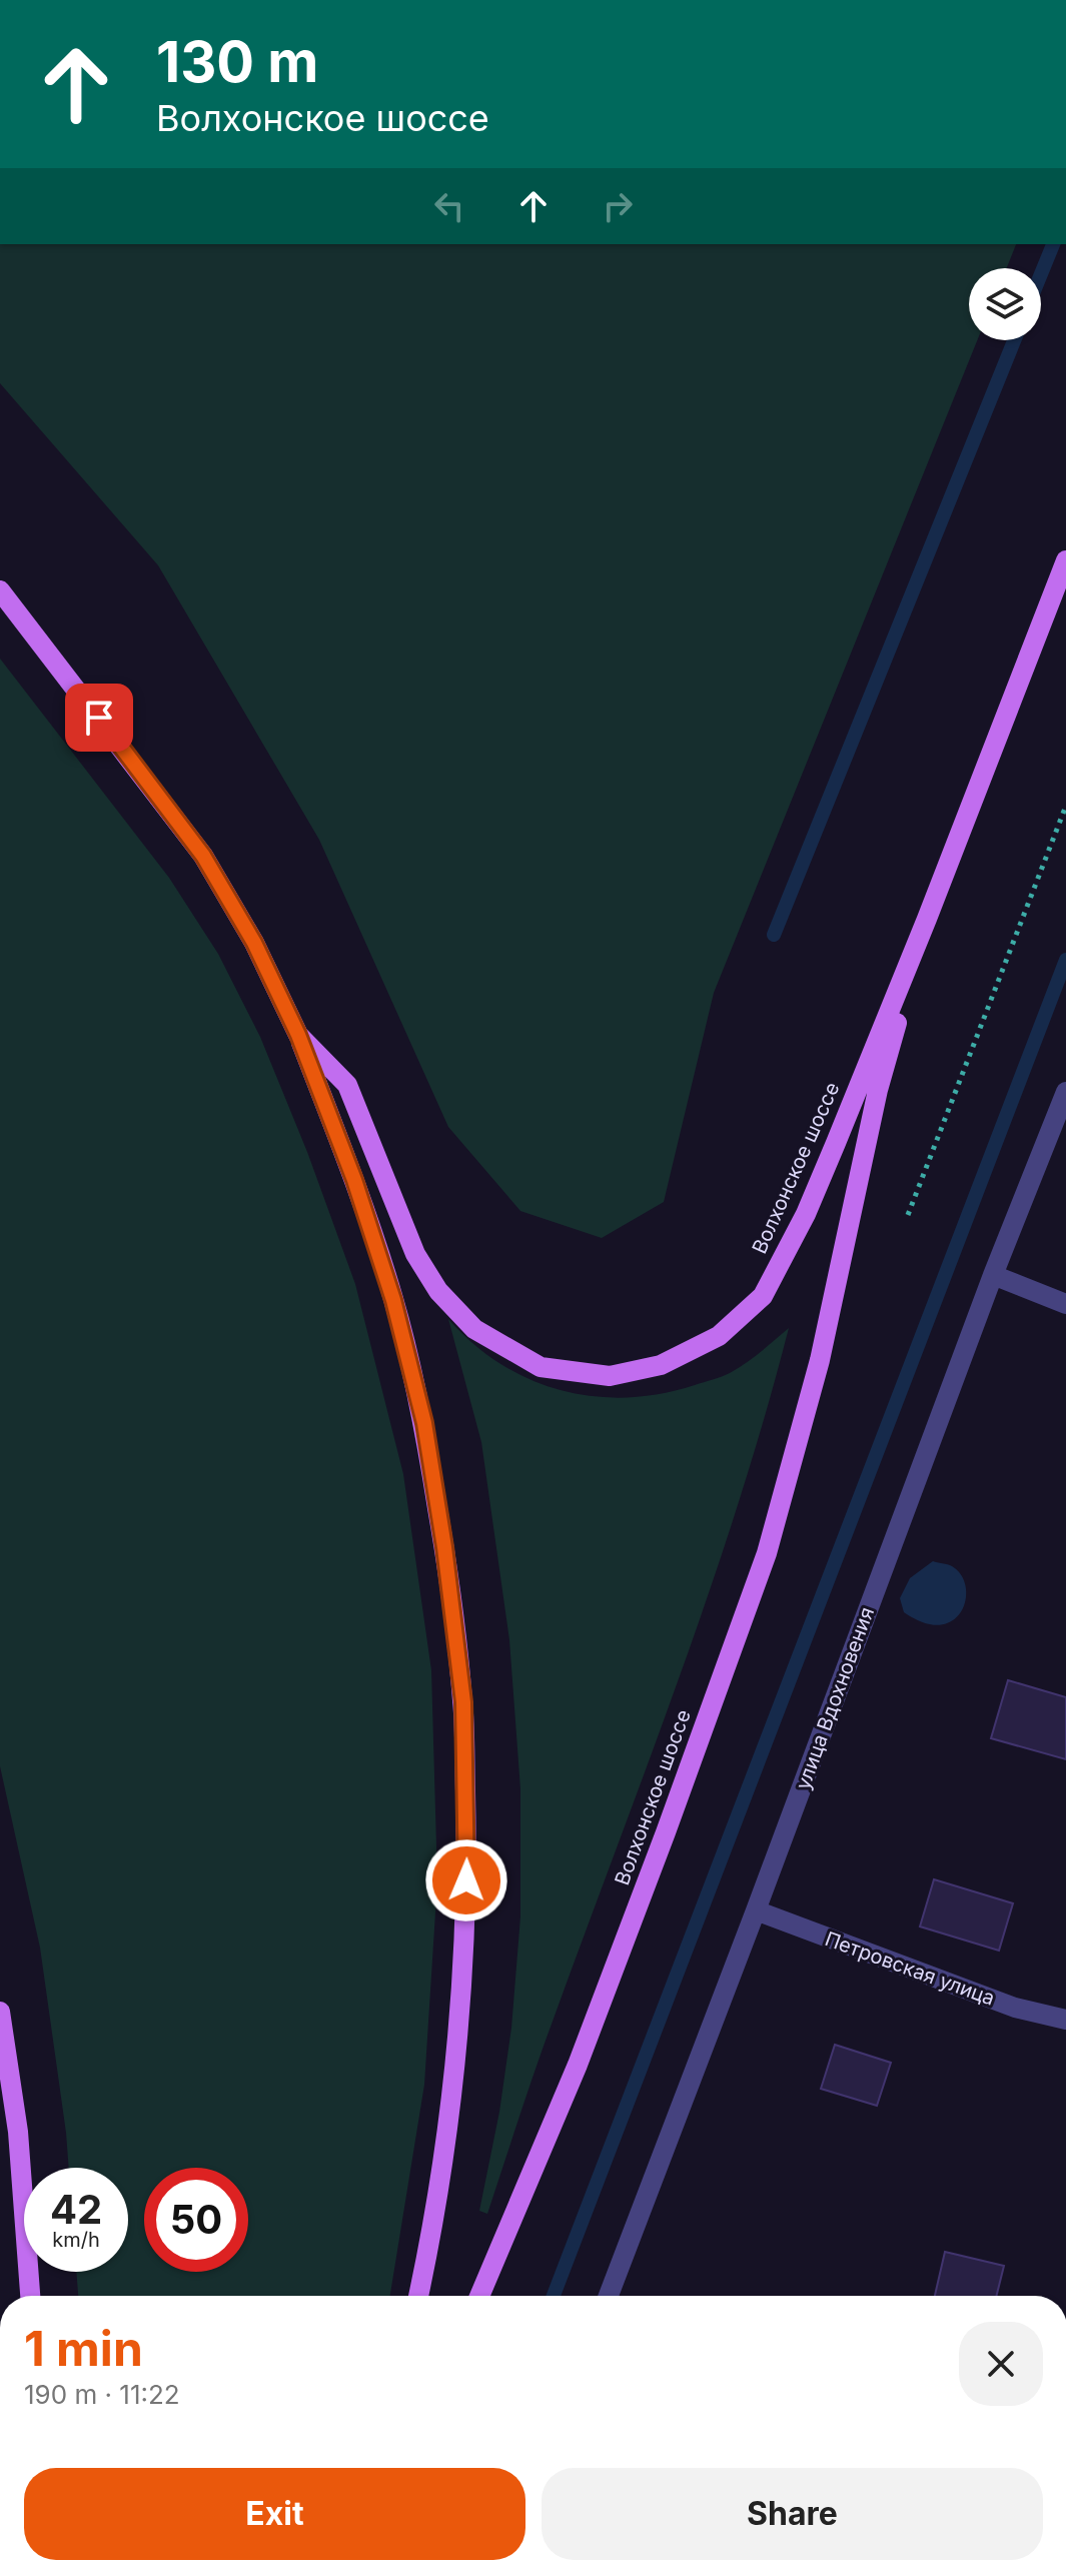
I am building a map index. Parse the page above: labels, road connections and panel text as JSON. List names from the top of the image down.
{
  "streets": {
    "main road": ["Волхонское шоссе"],
    "street": ["улица Вдохновения", "Петровская улица"]
  },
  "crossings": [
    ["улица Вдохновения", "Петровская улица"]
  ],
  "page": {
    "turn": ["130 m", "Волхонское шоссе"],
    "speed": "42 km/h",
    "limit": "50",
    "heading": ["1 min", "190 m · 11:22"],
    "buttons": ["Exit", "Share"]
  }
}
